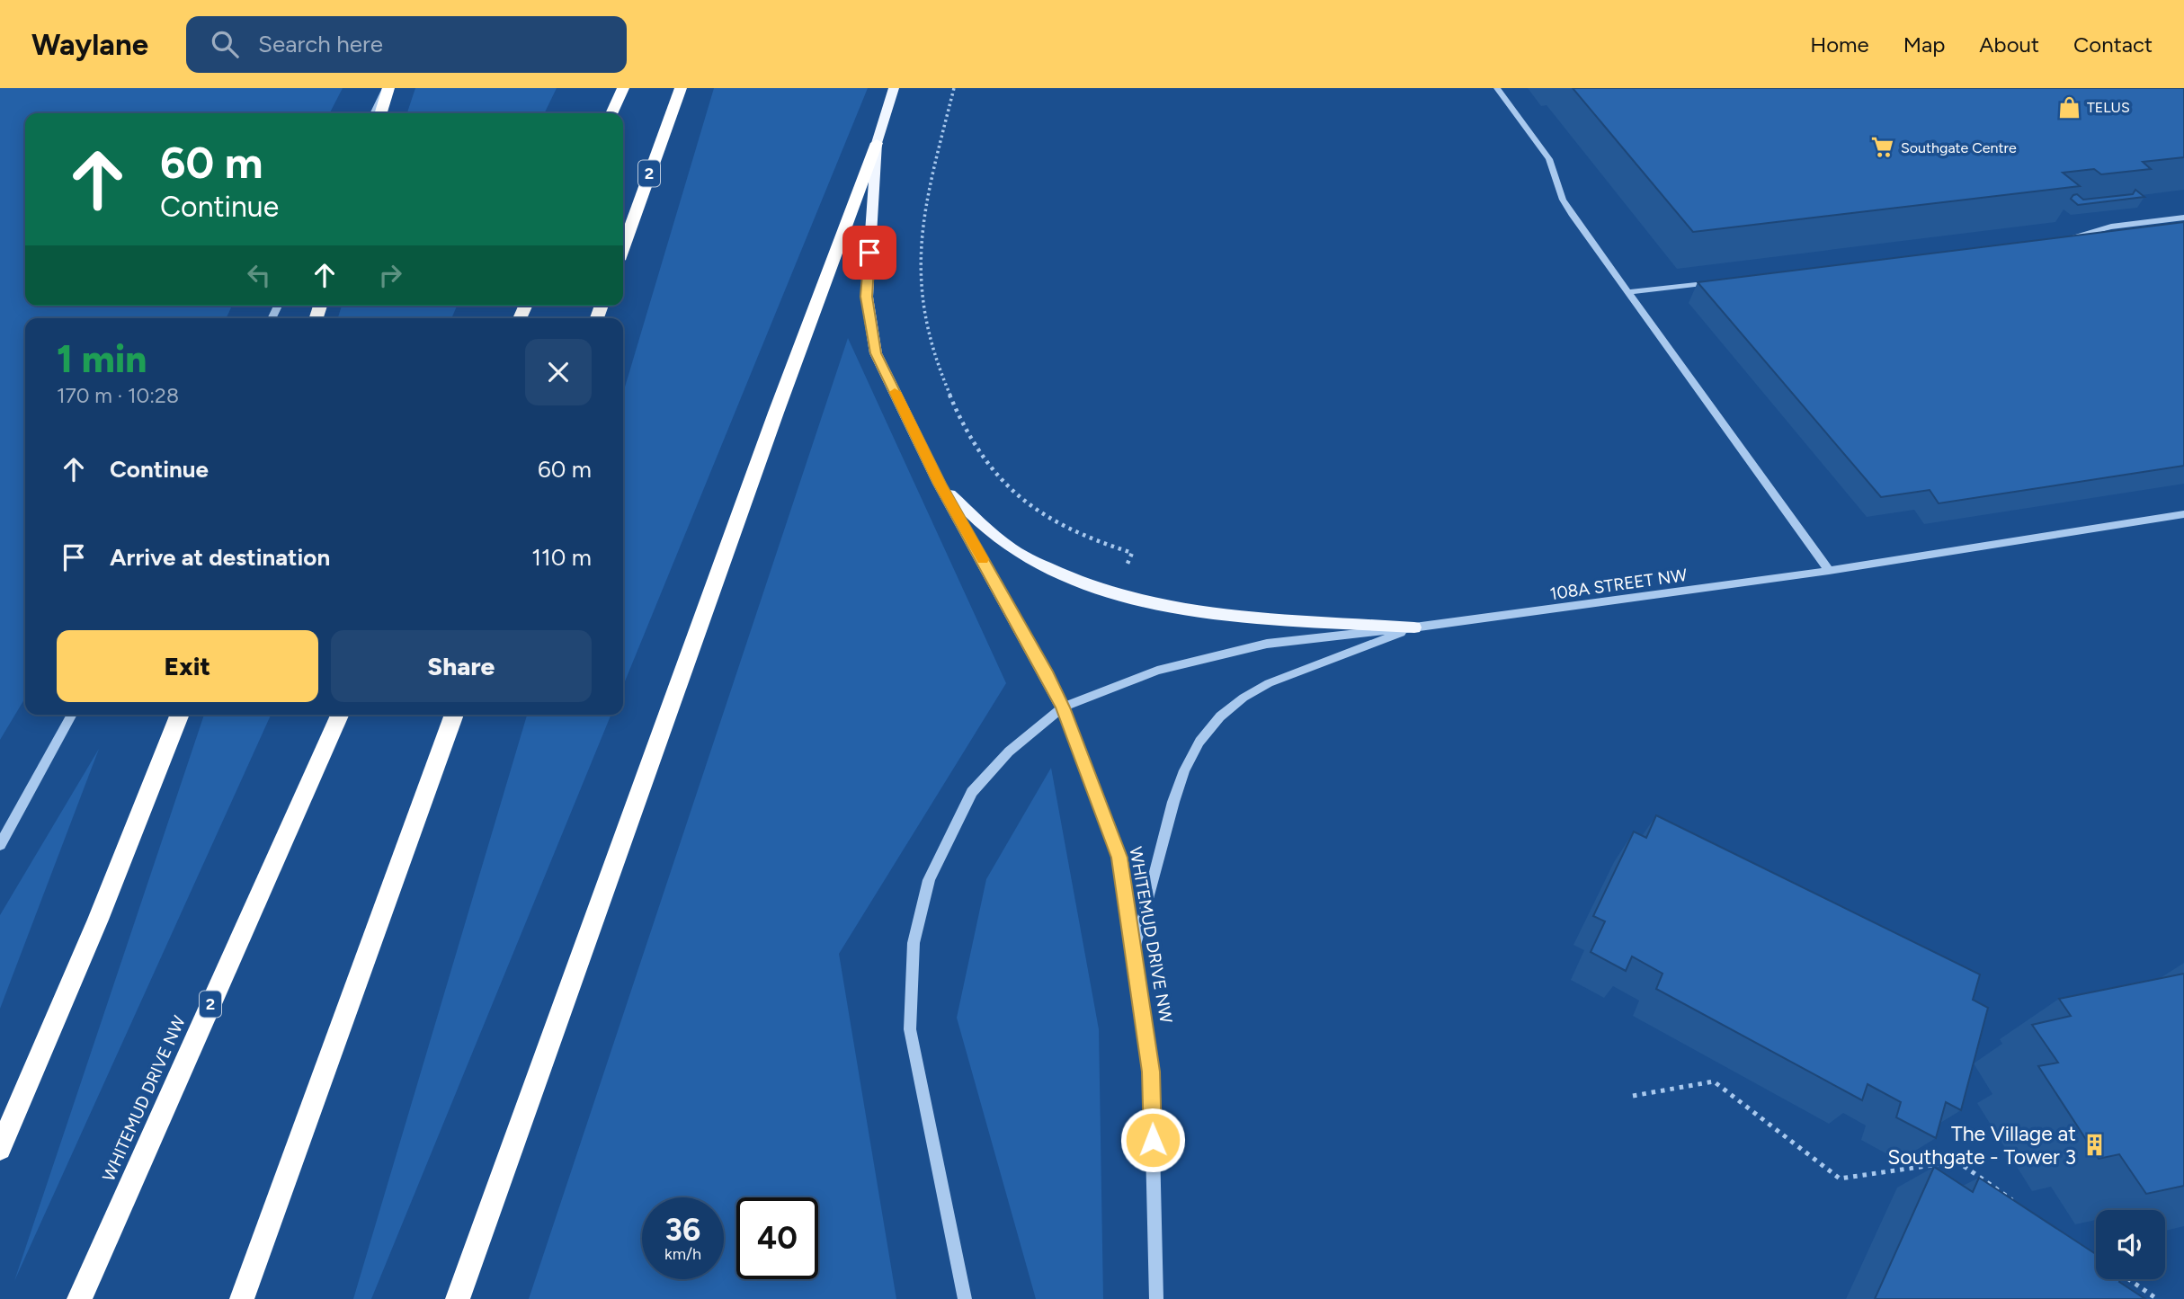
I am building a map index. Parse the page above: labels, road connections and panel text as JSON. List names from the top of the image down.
{
  "streets": {
    "highway": ["2", "WHITEMUD DRIVE NW"],
    "street": ["108A STREET NW"]
  },
  "crossings": [
    ["108A STREET NW", "WHITEMUD DRIVE NW"]
  ],
  "places": {
    "shop": ["TELUS"],
    "supermarket": ["Southgate Centre"],
    "building": ["The Village at Southgate - Tower 3"]
  },
  "page": {
    "header": "Waylane",
    "search": "Search here",
    "nav": [
      "Home",
      "Map",
      "About",
      "Contact"
    ],
    "turn": ["60 m", "Continue"],
    "heading": ["1 min", "170 m · 10:28"],
    "list": [
      {
        "name": "Continue",
        "value": "60 m"
      },
      {
        "name": "Arrive at destination",
        "value": "110 m"
      }
    ],
    "buttons": ["Exit", "Share"],
    "speed": "36 km/h",
    "limit": "40"
  }
}
